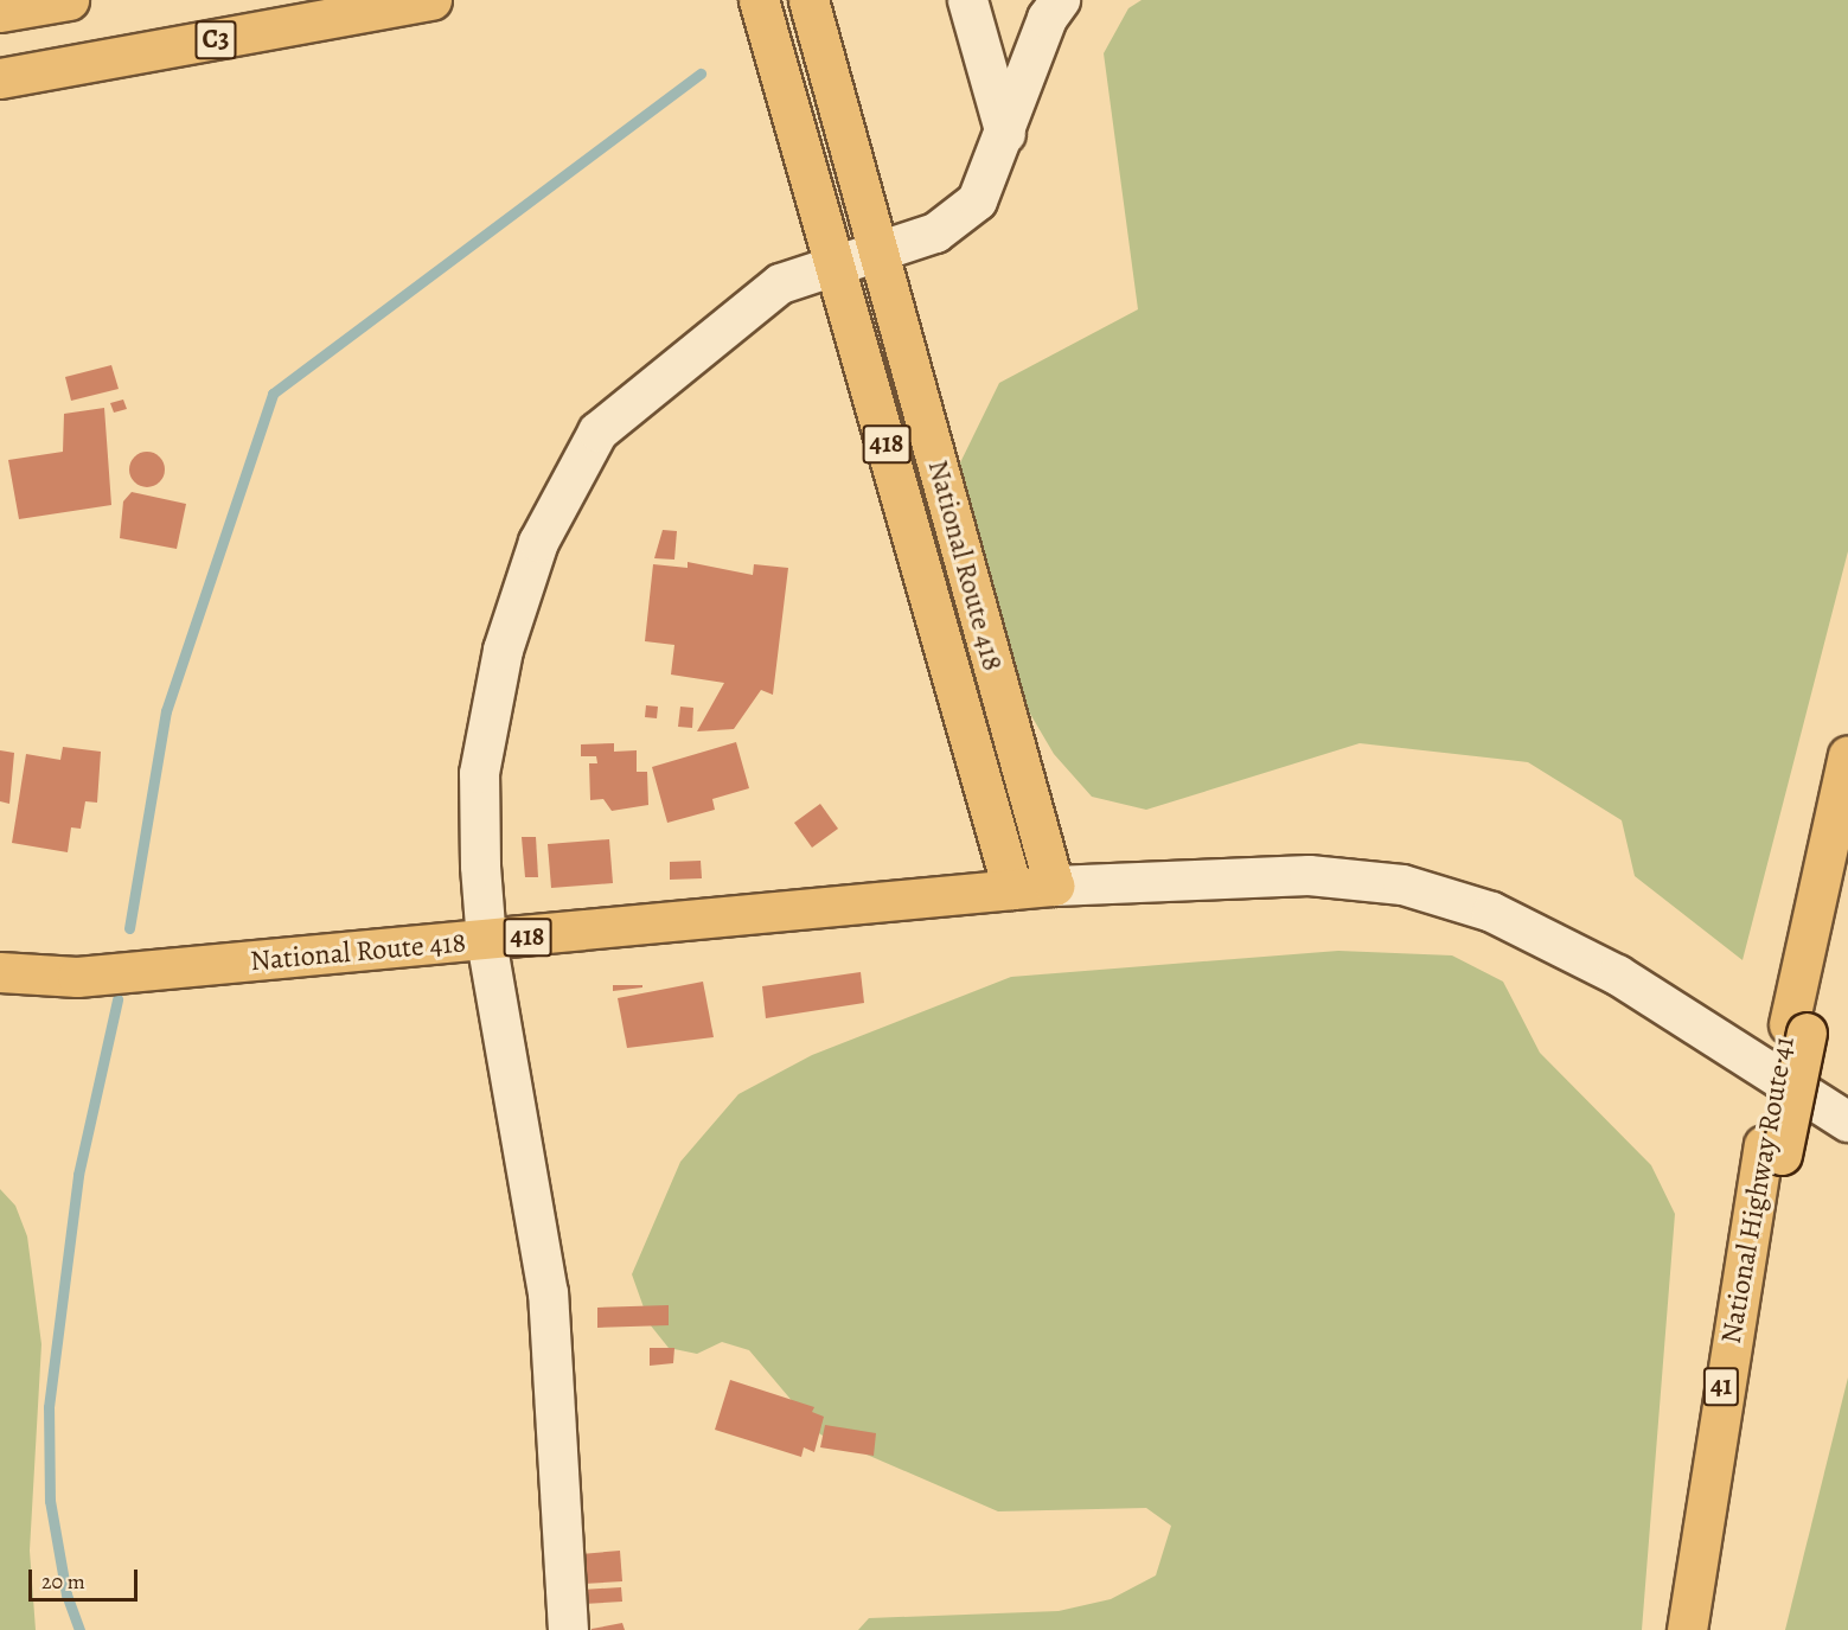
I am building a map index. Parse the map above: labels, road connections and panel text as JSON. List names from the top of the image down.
{
  "streets": {
    "highway": [
      "C3",
      "418",
      "National Route 418",
      "National Highway Route 41",
      "41"
    ]
  },
  "scale_bar": "20 m"
}
